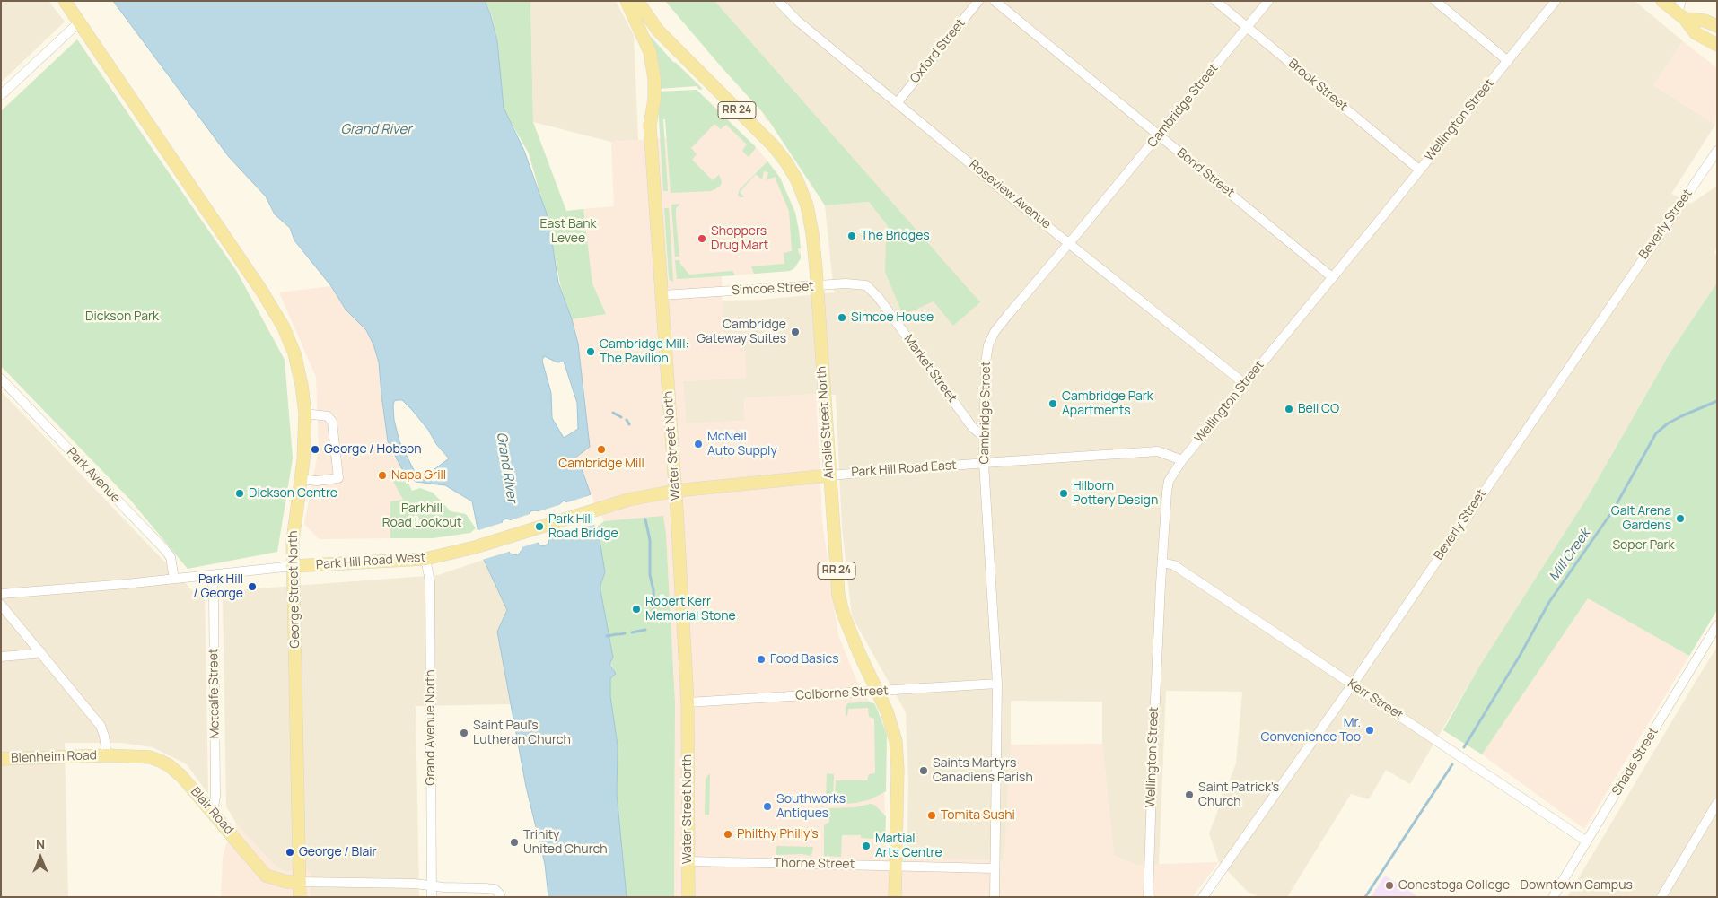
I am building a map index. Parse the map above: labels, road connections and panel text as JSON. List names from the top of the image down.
{
  "streets": {
    "main road": [
      "RR 24",
      "Ainslie Street North",
      "Water Street North",
      "Park Hill Road East",
      "Park Hill Road West",
      "George Street North",
      "Blenheim Road",
      "Blair Road"
    ],
    "street": [
      "Oxford Street",
      "Brook Street",
      "Cambridge Street",
      "Wellington Street",
      "Bond Street",
      "Roseview Avenue",
      "Beverly Street",
      "Simcoe Street",
      "Market Street",
      "Park Avenue",
      "Metcalfe Street",
      "Colborne Street",
      "Kerr Street",
      "Grand Avenue North",
      "Shade Street",
      "Thorne Street"
    ]
  },
  "crossings": [
    ["Oxford Street", "Roseview Avenue"],
    ["Brook Street", "Cambridge Street"],
    ["Brook Street", "Wellington Street"],
    ["Cambridge Street", "Bond Street"],
    ["Cambridge Street", "Roseview Avenue"],
    ["Cambridge Street", "Market Street"],
    ["Cambridge Street", "Park Hill Road East"],
    ["Cambridge Street", "Colborne Street"],
    ["Cambridge Street", "Thorne Street"],
    ["Wellington Street", "Bond Street"],
    ["Wellington Street", "Roseview Avenue"],
    ["Wellington Street", "Park Hill Road East"],
    ["Wellington Street", "Kerr Street"],
    ["Beverly Street", "Kerr Street"],
    ["Simcoe Street", "Market Street"],
    ["Simcoe Street", "Ainslie Street North"],
    ["Simcoe Street", "Water Street North"],
    ["Ainslie Street North", "Park Hill Road East"],
    ["Ainslie Street North", "Colborne Street"],
    ["Ainslie Street North", "Thorne Street"],
    ["Water Street North", "Park Hill Road East"],
    ["Water Street North", "Colborne Street"],
    ["Water Street North", "Thorne Street"],
    ["Park Hill Road East", "Park Hill Road West"],
    ["Park Avenue", "Park Hill Road West"],
    ["Park Hill Road West", "George Street North"],
    ["Park Hill Road West", "Metcalfe Street"],
    ["Park Hill Road West", "Grand Avenue North"],
    ["George Street North", "Blair Road"],
    ["Metcalfe Street", "Blair Road"],
    ["Kerr Street", "Shade Street"],
    ["Grand Avenue North", "Blair Road"],
    ["Blenheim Road", "Blair Road"]
  ],
  "water": ["Grand River", "Mill Creek"],
  "parks": [
    "East Bank Levee",
    "Dickson Park",
    "Parkhill Road Lookout",
    "Soper Park"
  ],
  "places": [
    "The Bridges",
    "Shoppers Drug Mart",
    "Simcoe House",
    "Cambridge Gateway Suites",
    "Cambridge Mill: The Pavilion",
    "Cambridge Park Apartments",
    "Bell CO",
    "McNeil Auto Supply",
    "George / Hobson",
    "Cambridge Mill",
    "Napa Grill",
    "Dickson Centre",
    "Hilborn Pottery Design",
    "Galt Arena Gardens",
    "Park Hill Road Bridge",
    "Park Hill / George",
    "Robert Kerr Memorial Stone",
    "Food Basics",
    "Mr. Convenience Too",
    "Saint Paul's Lutheran Church",
    "Saints Martyrs Canadiens Parish",
    "Saint Patrick's Church",
    "Southworks Antiques",
    "Tomita Sushi",
    "Philthy Philly's",
    "Trinity United Church",
    "Martial Arts Centre",
    "George / Blair",
    "Conestoga College - Downtown Campus"
  ],
  "north": "top"
}
